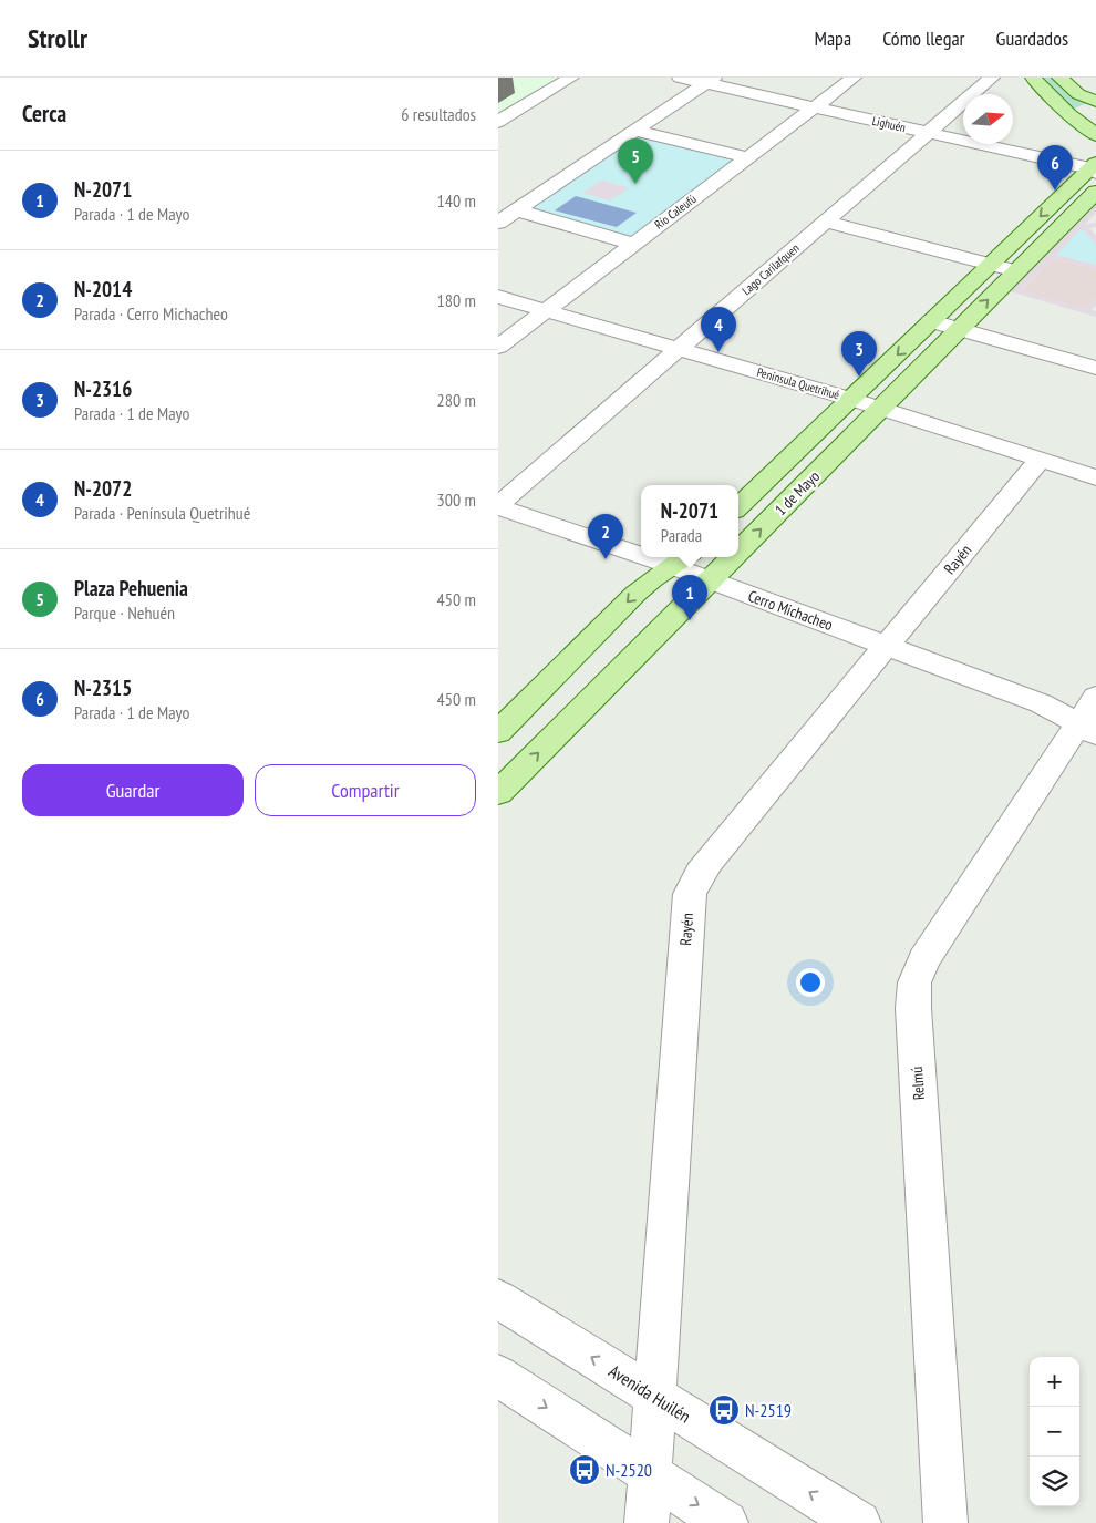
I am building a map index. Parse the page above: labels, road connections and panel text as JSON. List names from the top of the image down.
{
  "streets": {
    "main road": ["1 de Mayo"],
    "street": [
      "Lighuén",
      "Río Caleufú",
      "Lago Carilafquen",
      "Península Quetrihué",
      "Rayén",
      "Cerro Michacheo",
      "Relmú",
      "Avenida Huilén"
    ]
  },
  "crossings": [
    ["Lighuén", "Río Caleufú"],
    ["Lighuén", "Lago Carilafquen"],
    ["Lighuén", "1 de Mayo"],
    ["Río Caleufú", "Península Quetrihué"],
    ["Lago Carilafquen", "Península Quetrihué"],
    ["Lago Carilafquen", "Cerro Michacheo"],
    ["Península Quetrihué", "1 de Mayo"],
    ["Península Quetrihué", "Rayén"],
    ["1 de Mayo", "Cerro Michacheo"],
    ["Rayén", "Cerro Michacheo"],
    ["Rayén", "Avenida Huilén"],
    ["Cerro Michacheo", "Relmú"]
  ],
  "places": {
    "bus stop": ["N-2519", "N-2520"]
  },
  "north": "right",
  "page": {
    "header": "Strollr",
    "nav": ["Mapa", "Cómo llegar", "Guardados"],
    "heading": ["Cerca", "6 resultados"],
    "pins": [
      "5",
      "6",
      "4",
      "3",
      "2",
      "1"
    ],
    "list": [
      {
        "mark": "1",
        "name": "N-2071",
        "note": "Parada · 1 de Mayo",
        "value": "140 m"
      },
      {
        "mark": "2",
        "name": "N-2014",
        "note": "Parada · Cerro Michacheo",
        "value": "180 m"
      },
      {
        "mark": "3",
        "name": "N-2316",
        "note": "Parada · 1 de Mayo",
        "value": "280 m"
      },
      {
        "mark": "4",
        "name": "N-2072",
        "note": "Parada · Península Quetrihué",
        "value": "300 m"
      },
      {
        "mark": "5",
        "name": "Plaza Pehuenia",
        "note": "Parque · Nehuén",
        "value": "450 m"
      },
      {
        "mark": "6",
        "name": "N-2315",
        "note": "Parada · 1 de Mayo",
        "value": "450 m"
      }
    ],
    "popup": ["N-2071", "Parada"],
    "buttons": ["Guardar", "Compartir"],
    "map_buttons": ["+", "−"]
  }
}
